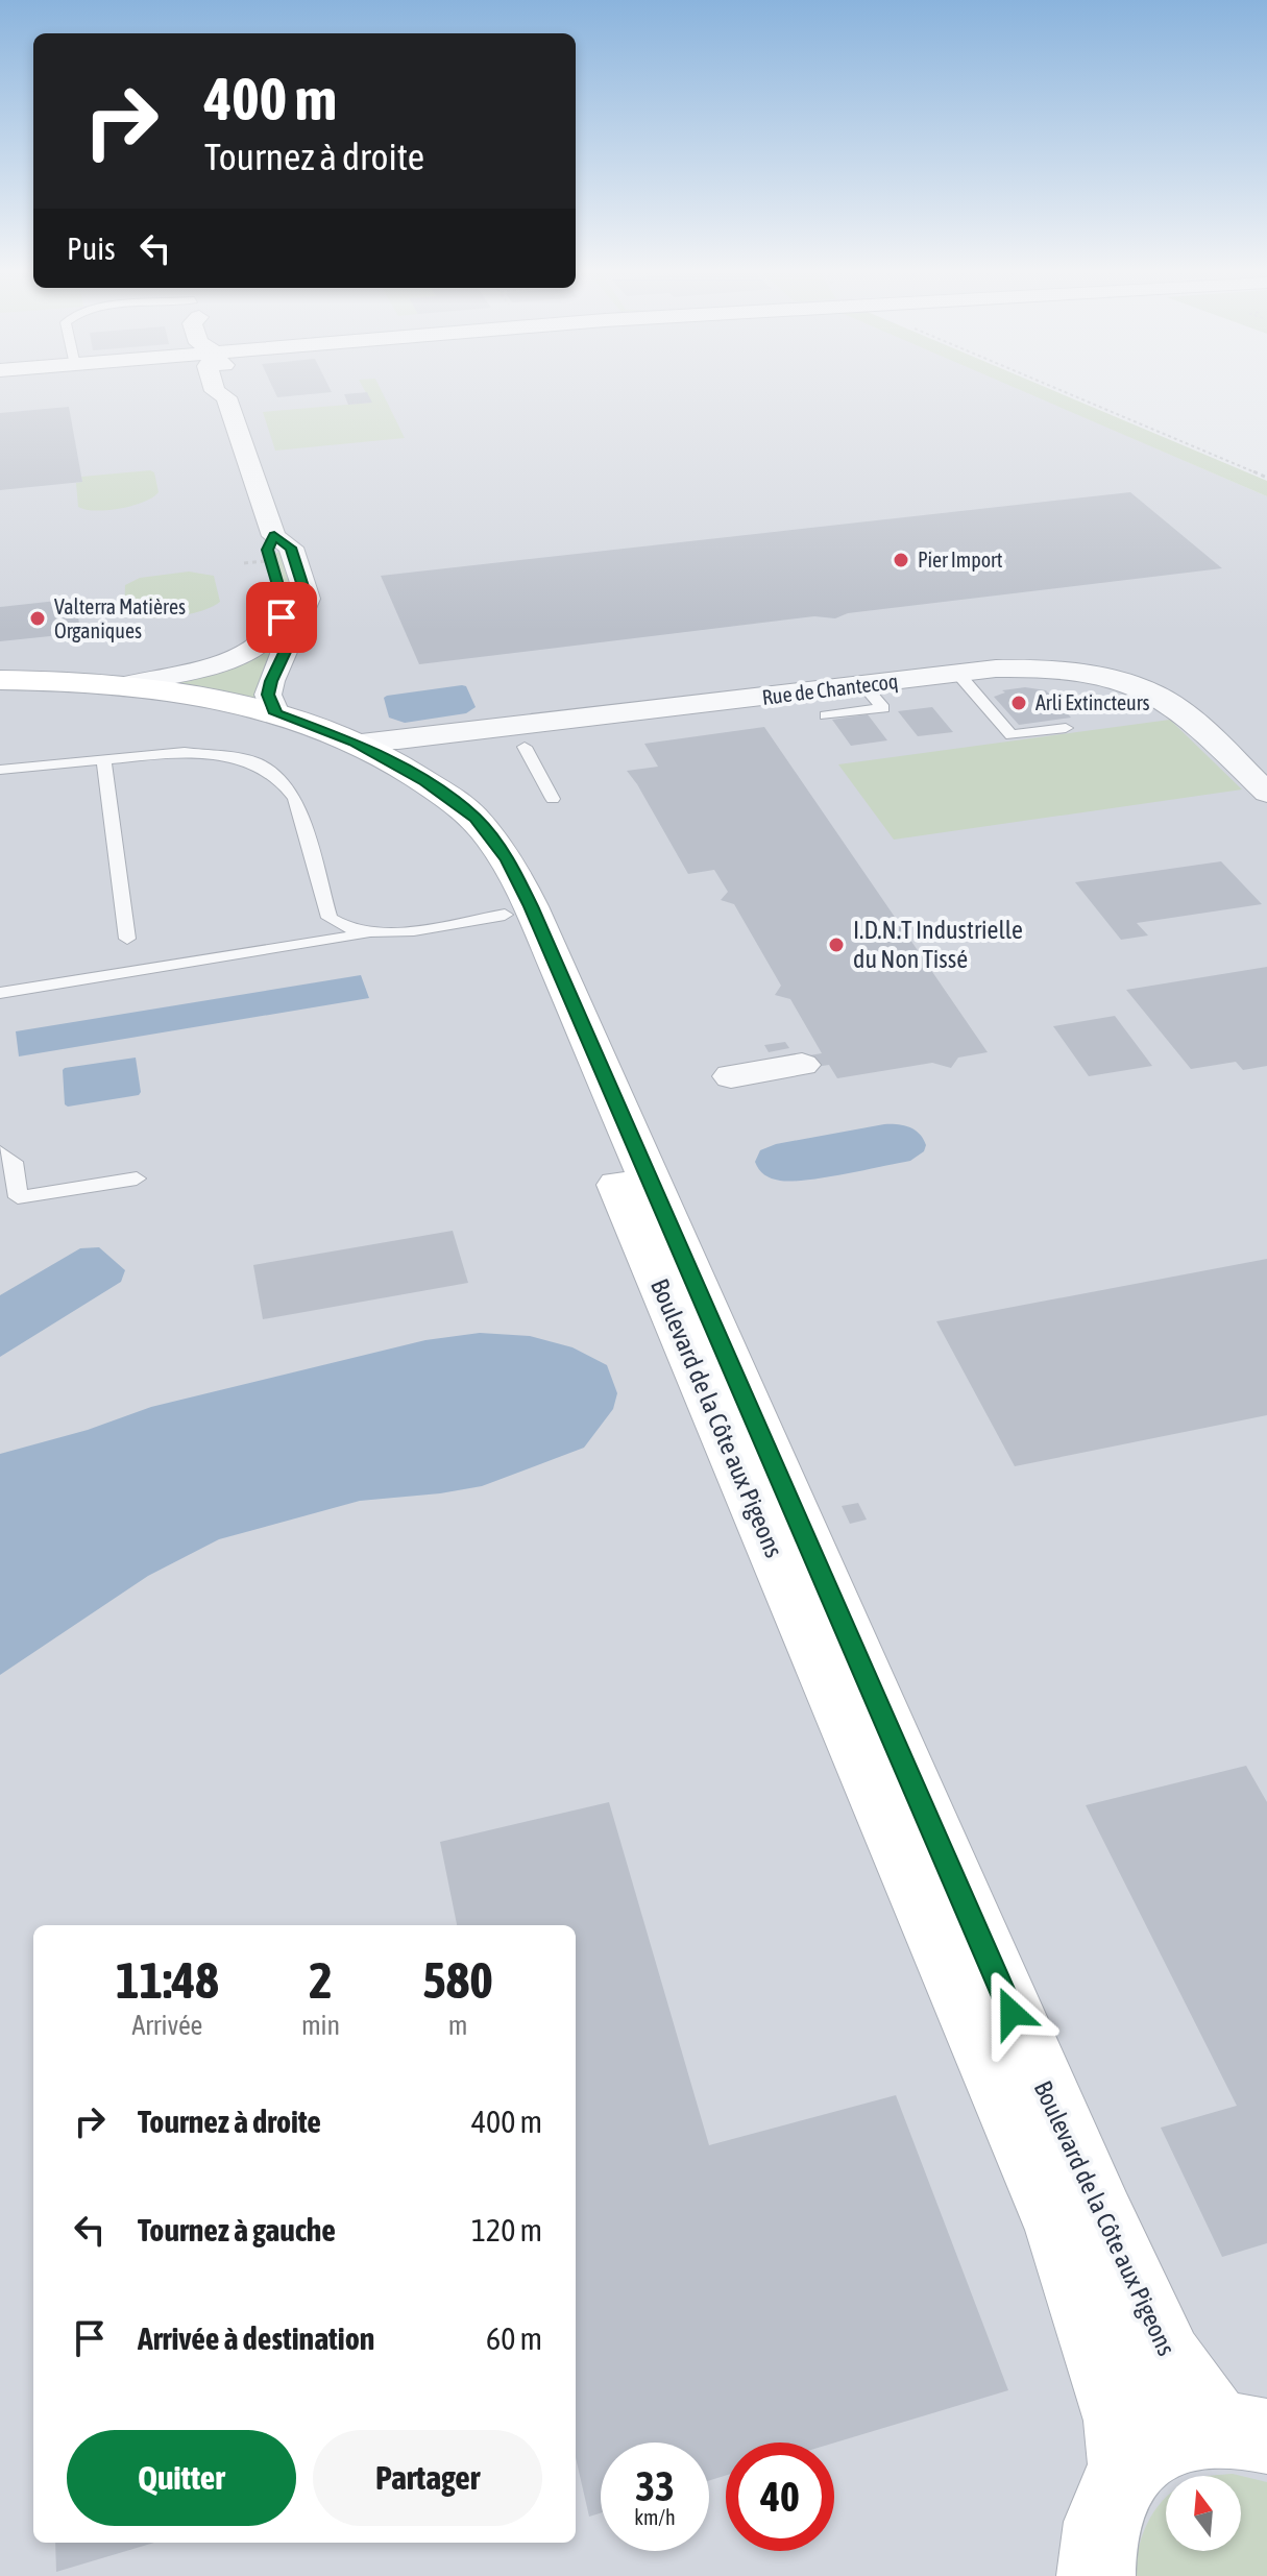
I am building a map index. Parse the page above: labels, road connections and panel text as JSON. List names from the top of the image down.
{
  "streets": {
    "street": ["Rue de Chantecoq", "Boulevard de la Côte aux Pigeons"]
  },
  "crossings": [
    ["Rue de Chantecoq", "Boulevard de la Côte aux Pigeons"]
  ],
  "places": [
    "Pier Import",
    "Valterra Matières Organiques",
    "Arli Extincteurs",
    "I.D.N.T Industrielle du Non Tissé"
  ],
  "north": "top",
  "page": {
    "turn": ["400 m", "Tournez à droite"],
    "then": "Puis",
    "eta": [
      "11:48",
      "Arrivée",
      "2",
      "min",
      "580",
      "m"
    ],
    "list": [
      {
        "name": "Tournez à droite",
        "value": "400 m"
      },
      {
        "name": "Tournez à gauche",
        "value": "120 m"
      },
      {
        "name": "Arrivée à destination",
        "value": "60 m"
      }
    ],
    "buttons": ["Quitter", "Partager"],
    "speed": "33 km/h",
    "limit": "40"
  }
}
